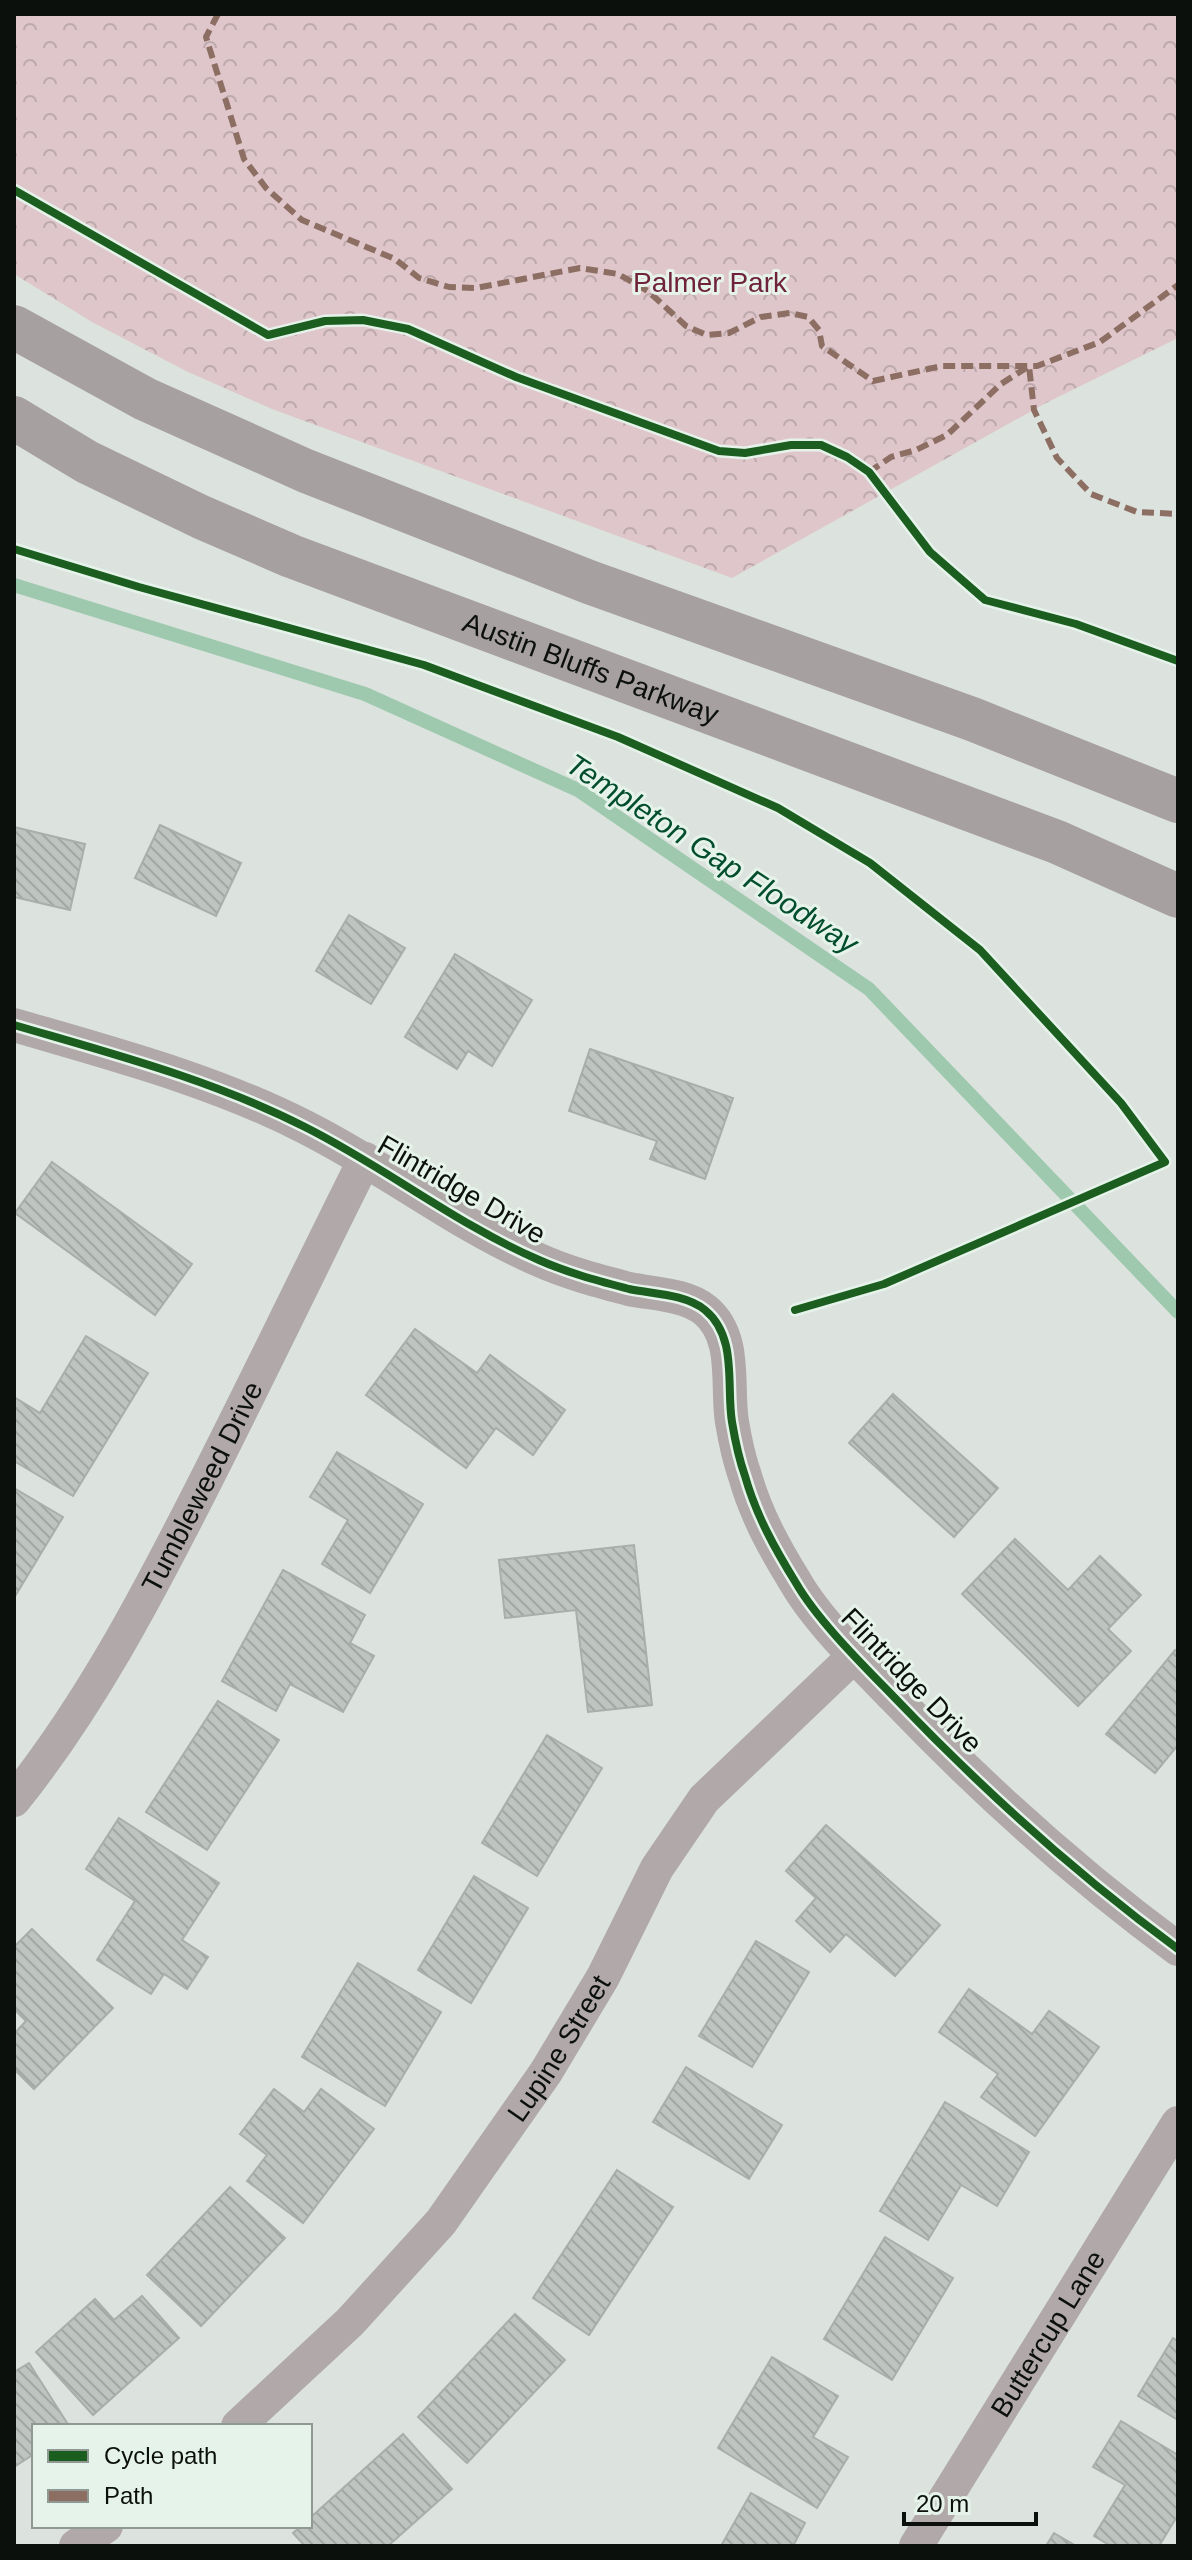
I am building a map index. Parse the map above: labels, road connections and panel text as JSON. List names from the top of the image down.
{
  "streets": {
    "main road": ["Austin Bluffs Parkway"],
    "street": [
      "Flintridge Drive",
      "Tumbleweed Drive",
      "Lupine Street",
      "Buttercup Lane"
    ]
  },
  "crossings": [
    ["Flintridge Drive", "Tumbleweed Drive"],
    ["Flintridge Drive", "Lupine Street"]
  ],
  "water": ["Templeton Gap Floodway"],
  "parks": ["Palmer Park"],
  "legend": ["Cycle path", "Path"],
  "scale_bar": "20 m"
}
